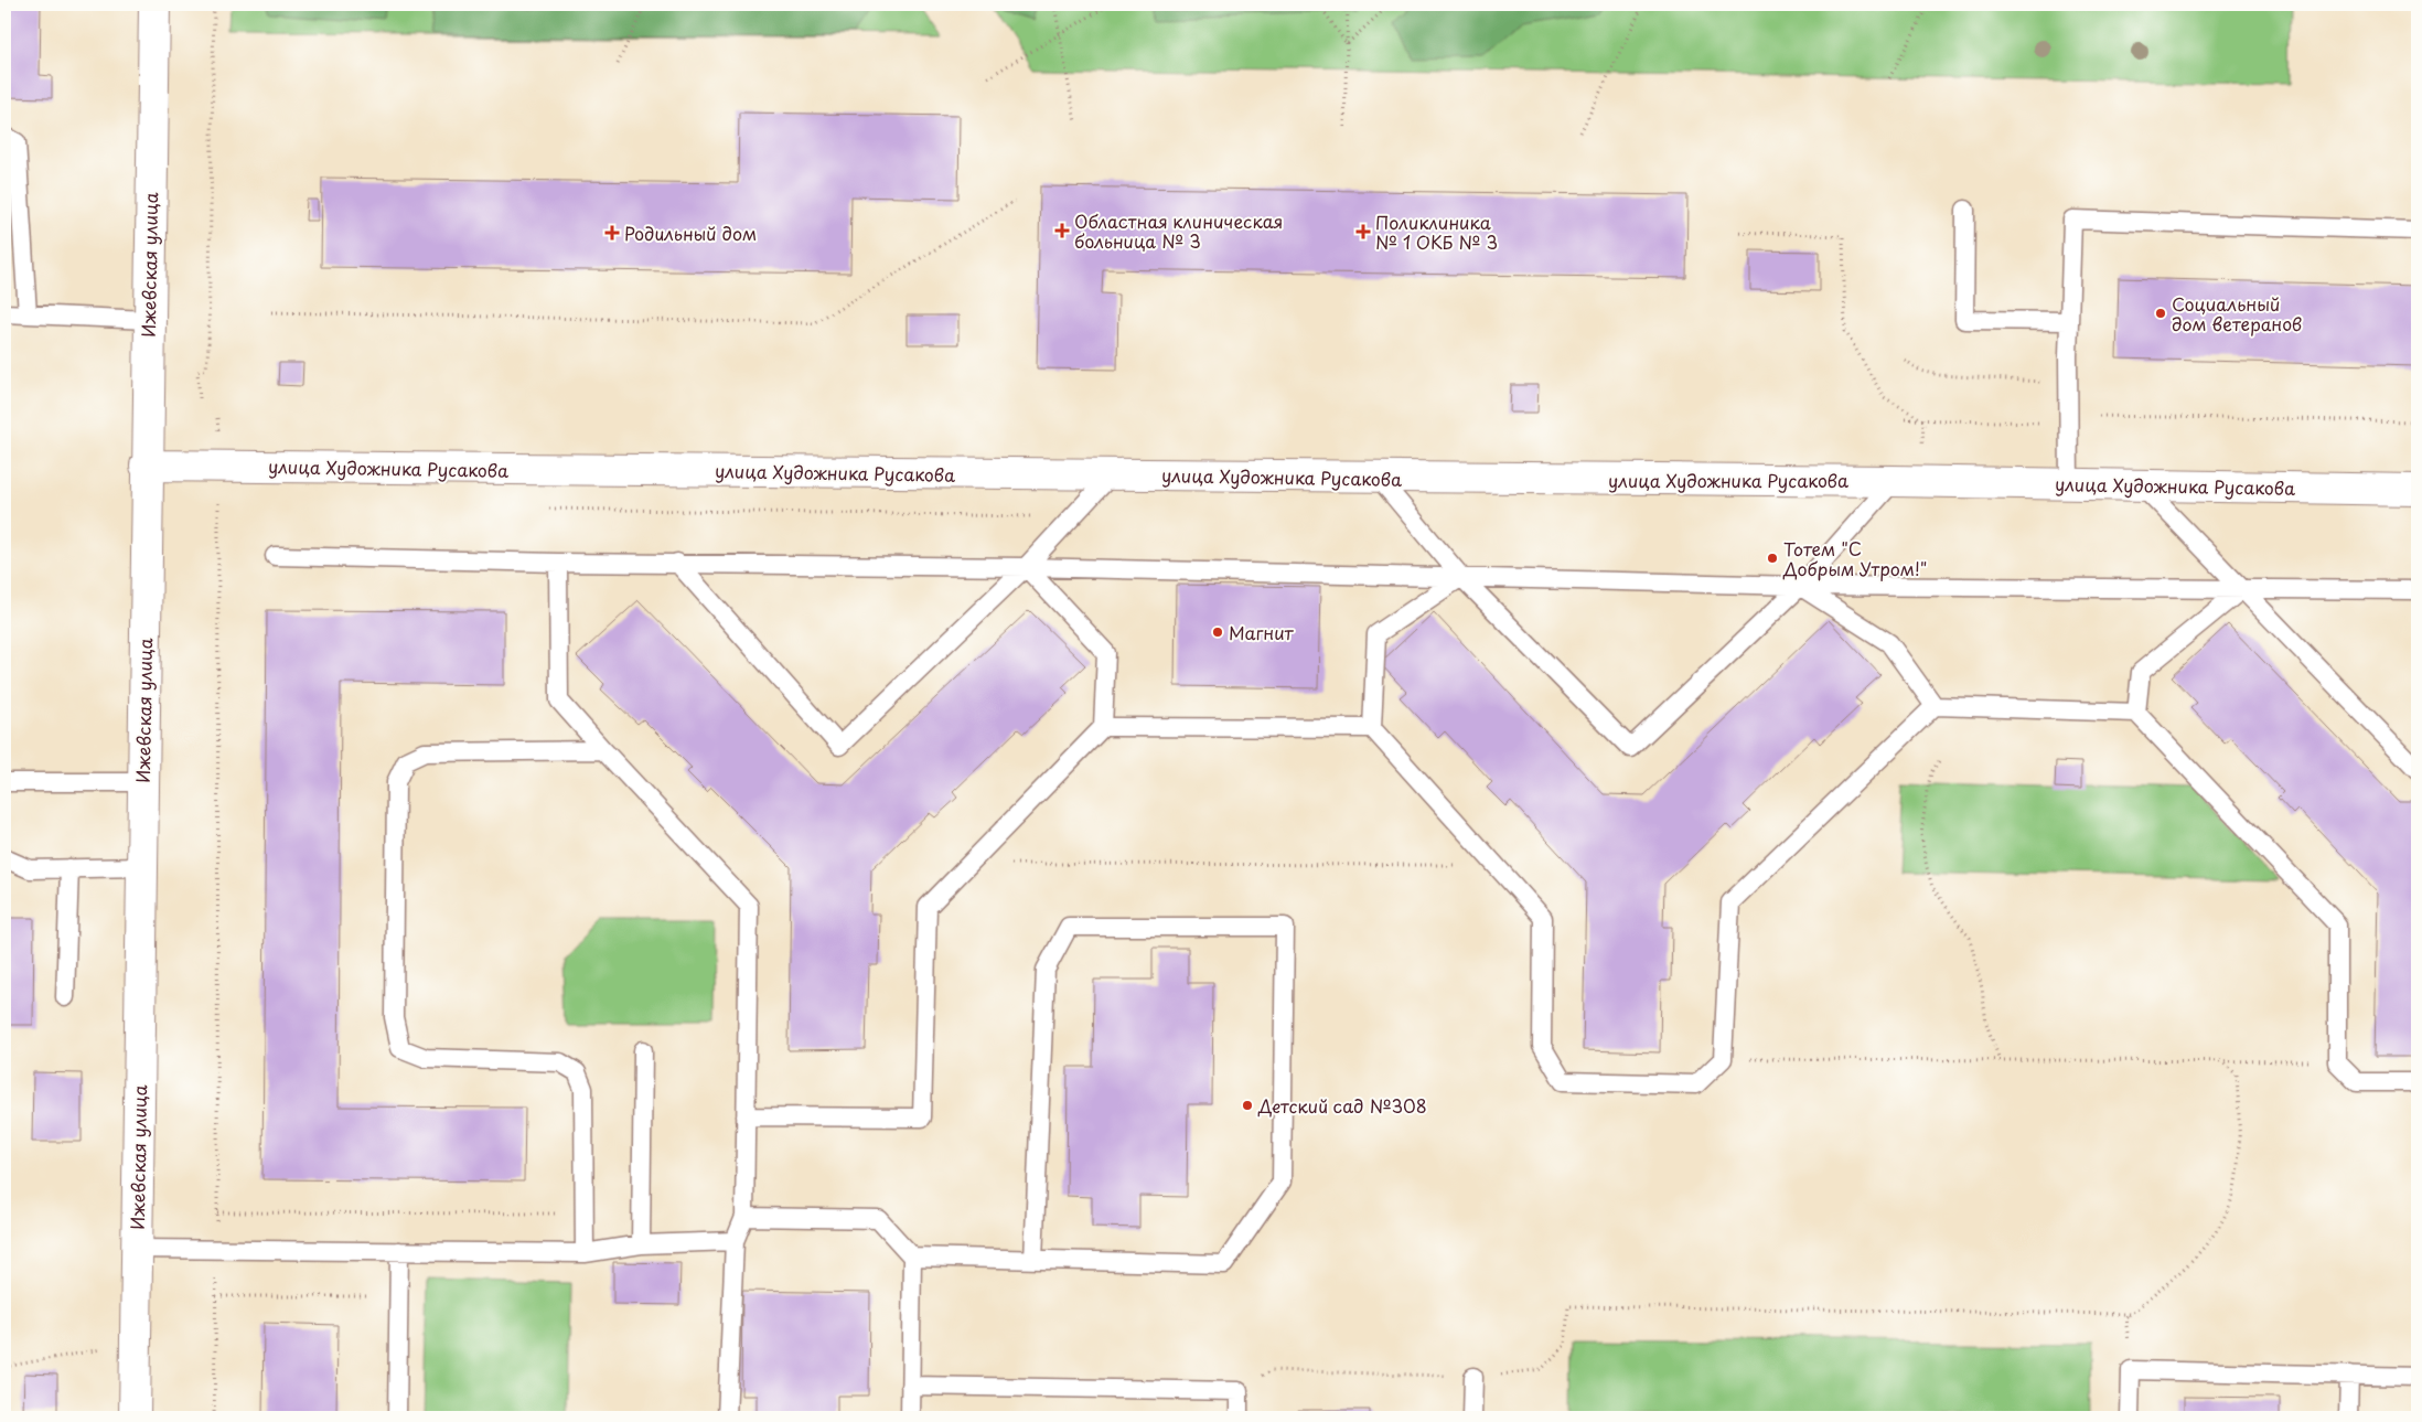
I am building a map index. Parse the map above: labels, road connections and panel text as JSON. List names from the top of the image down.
{
  "streets": {
    "street": ["Ижевская улица", "улица Художника Русакова"]
  },
  "crossings": [
    ["Ижевская улица", "улица Художника Русакова"]
  ],
  "places": {
    "health": ["Областная клиническая больница № 3", "Поликлиника № 1 ОКБ № 3", "Родильный дом"],
    "other": [
      "Социальный дом ветеранов",
      "Тотем \"С Добрым Утром!\"",
      "Магнит",
      "Детский сад №308"
    ]
  }
}
